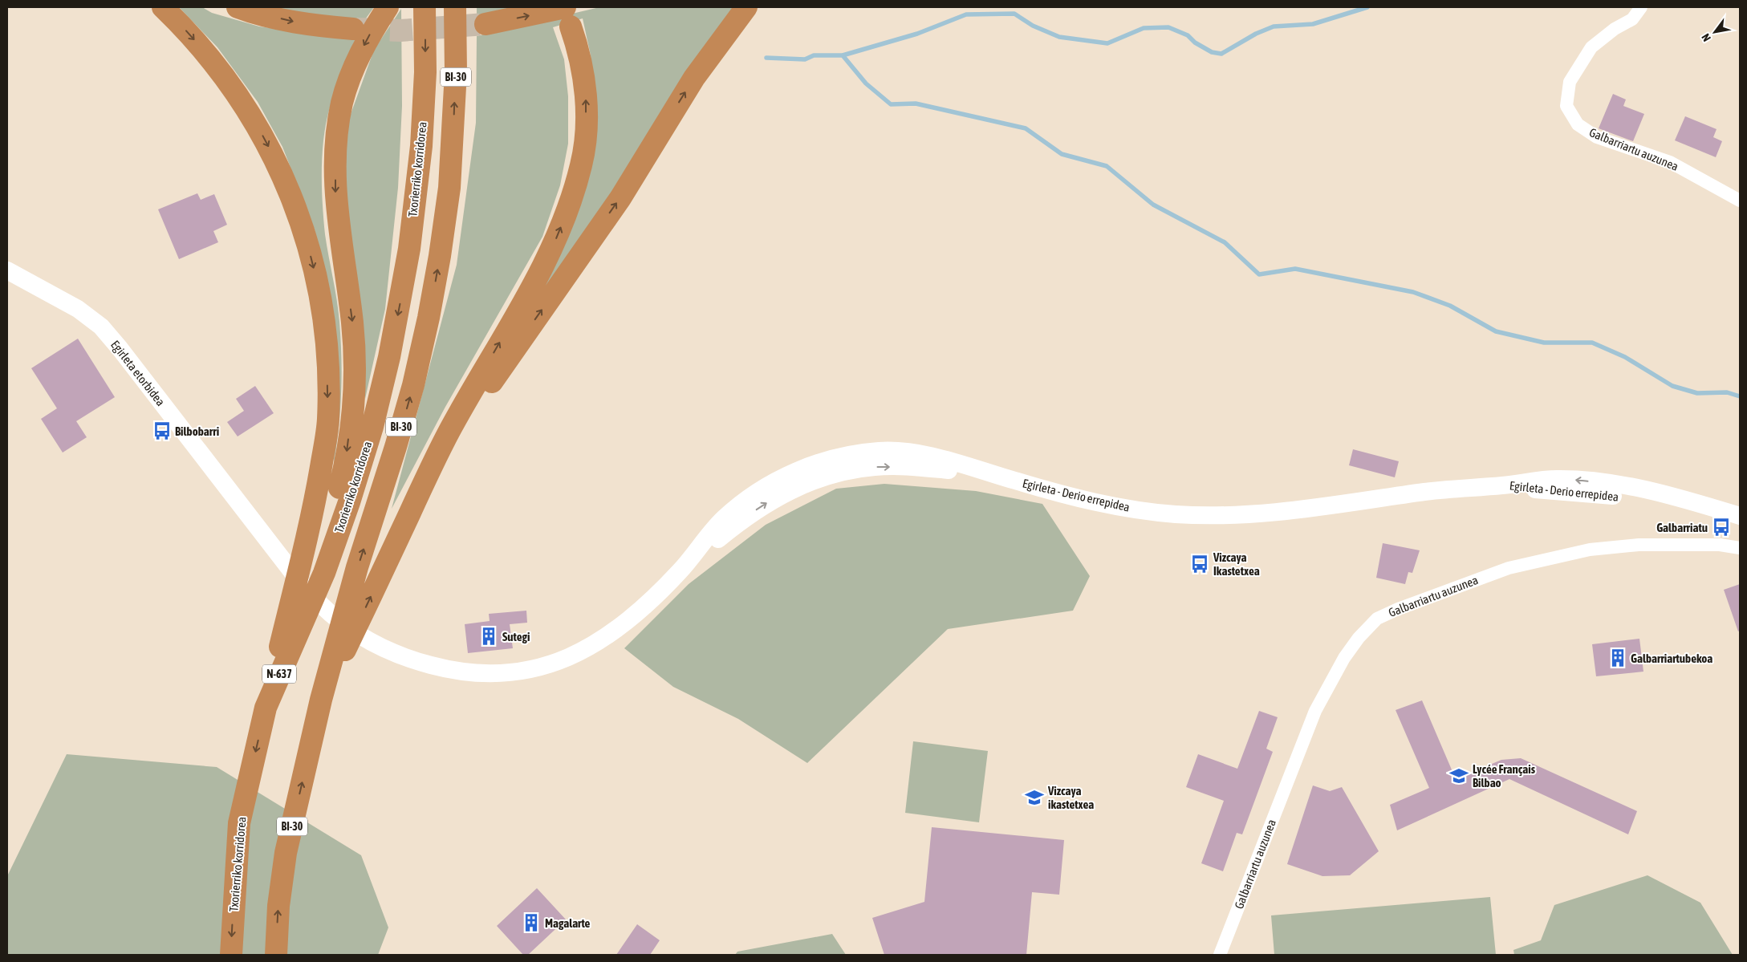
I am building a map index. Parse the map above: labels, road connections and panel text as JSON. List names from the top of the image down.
{
  "streets": {
    "highway": ["BI-30", "Txorierriko korridorea", "N-637"],
    "street": ["Galbarriartu auzunea", "Egirleta etorbidea", "Egirleta - Derio errepidea"]
  },
  "crossings": [
    ["Egirleta etorbidea", "Egirleta - Derio errepidea"]
  ],
  "places": {
    "bus stop": ["Bilbobarri", "Galbarriatu", "Vizcaya Ikastetxea"],
    "building": ["Sutegi", "Galbarriartubekoa", "Magalarte"],
    "school or university": ["Lycée Français Bilbao", "Vizcaya ikastetxea"]
  },
  "north": "bottom left"
}
